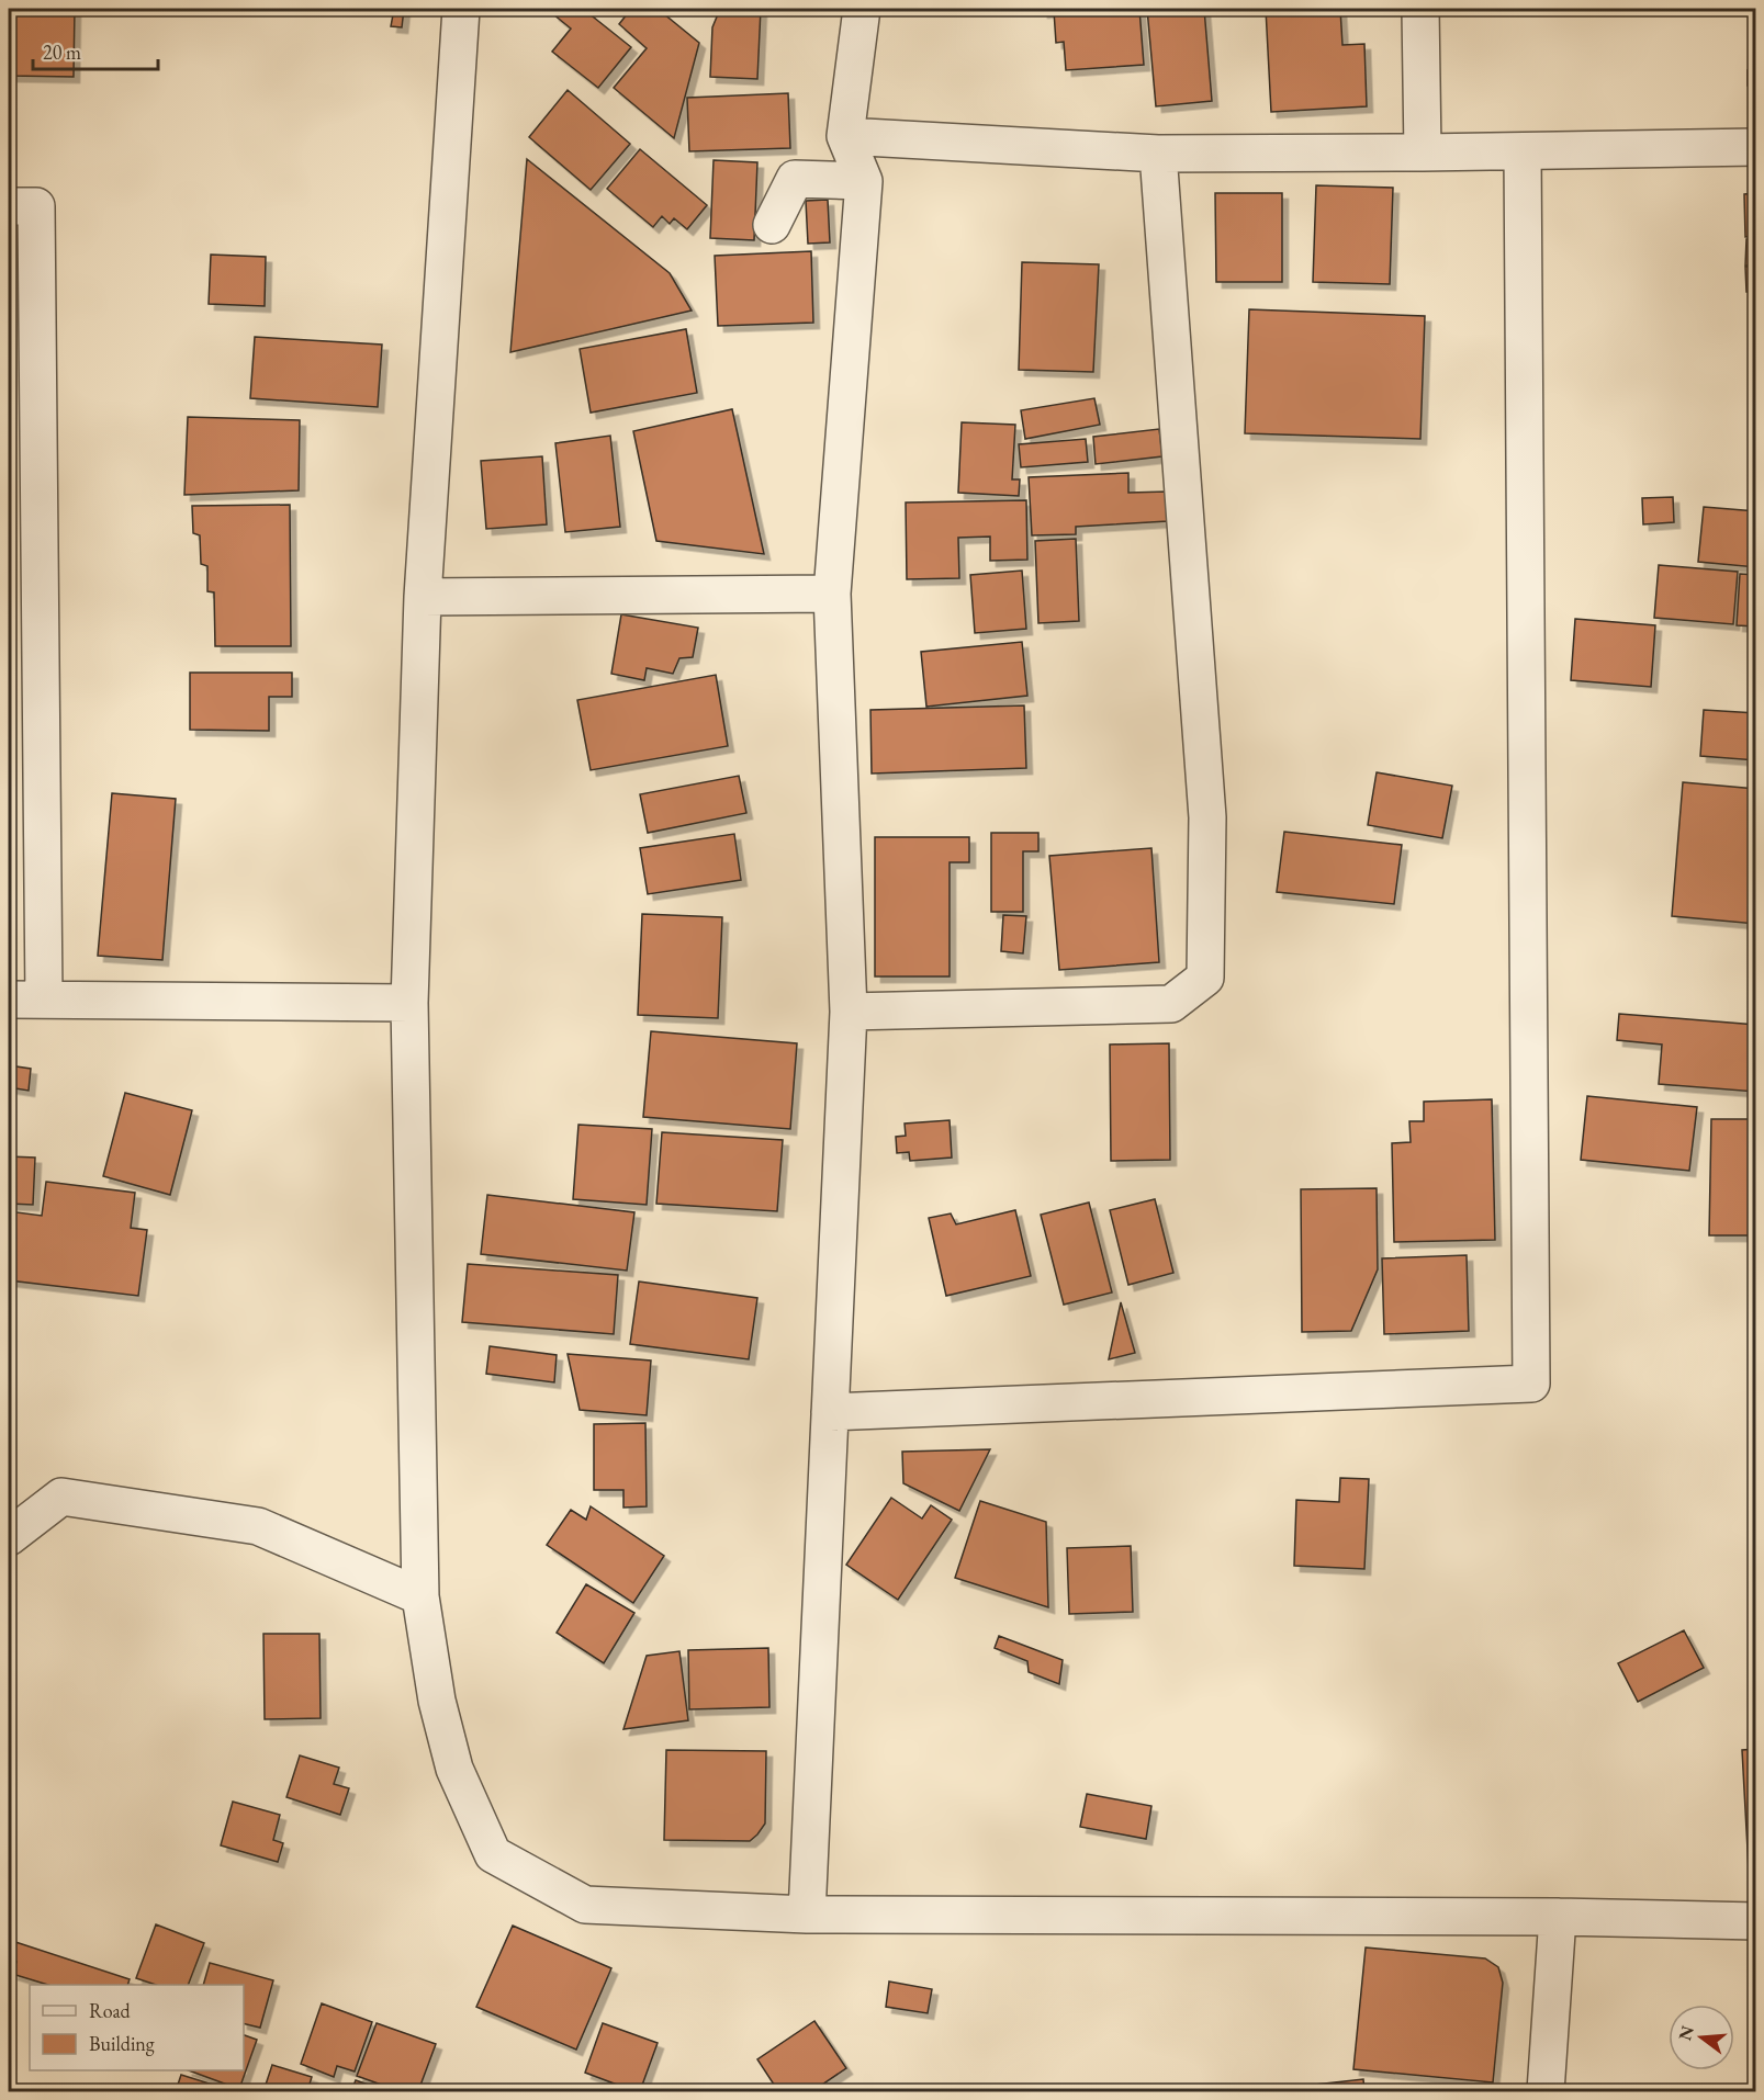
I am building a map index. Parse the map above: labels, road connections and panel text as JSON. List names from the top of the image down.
{
  "legend": ["Road", "Building"],
  "scale_bar": "20 m",
  "north": "left"
}
